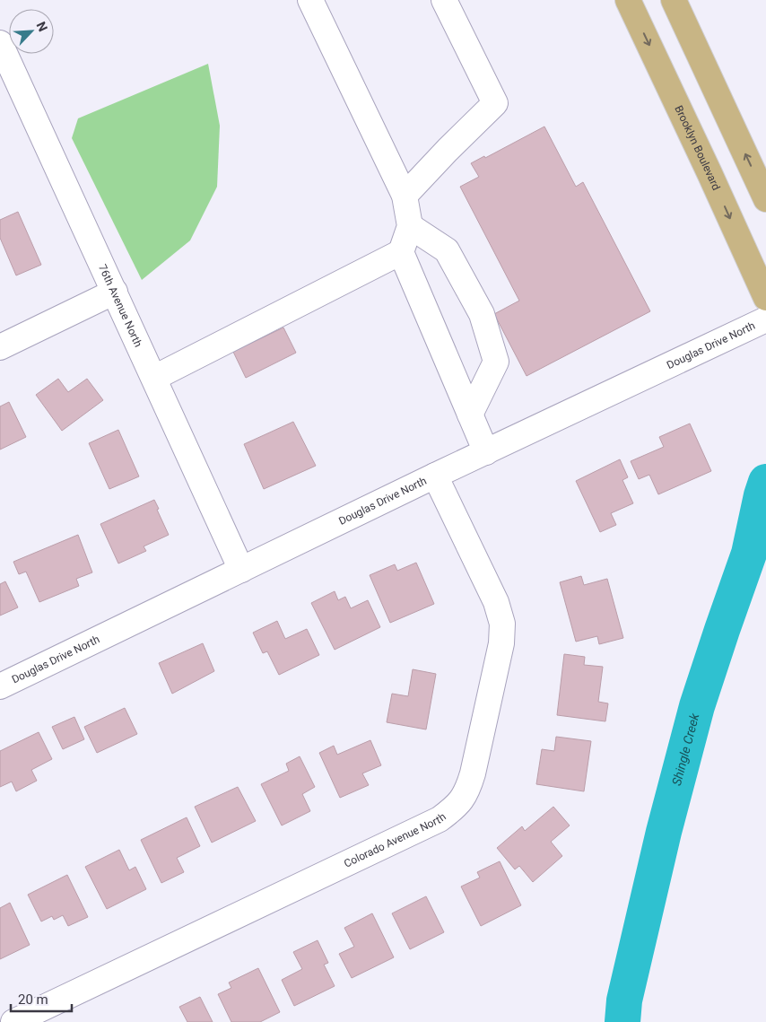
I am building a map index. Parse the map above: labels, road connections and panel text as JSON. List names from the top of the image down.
{
  "streets": {
    "main road": ["Brooklyn Boulevard"],
    "street": ["76th Avenue North", "Douglas Drive North", "Colorado Avenue North"]
  },
  "crossings": [
    ["76th Avenue North", "Douglas Drive North"],
    ["Douglas Drive North", "Colorado Avenue North"]
  ],
  "water": ["Shingle Creek"],
  "scale_bar": "20 m",
  "north": "top right"
}
